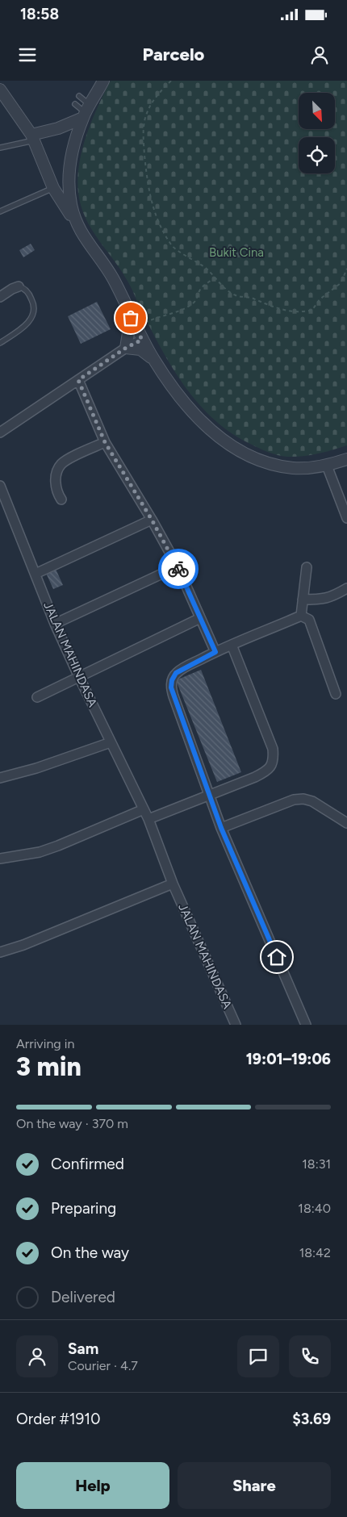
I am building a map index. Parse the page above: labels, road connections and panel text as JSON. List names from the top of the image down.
{
  "streets": {
    "street": ["JALAN MAHINDASA"]
  },
  "parks": ["Bukit Cina"],
  "north": "bottom right",
  "page": {
    "status": "18:58",
    "header": "Parcelo",
    "heading": ["3 min", "Arriving in", "19:01–19:06"],
    "panel": [
      "Sam",
      "Courier · 4.7",
      "Order #1910",
      "$3.69"
    ],
    "bar": "On the way · 370 m",
    "list": [
      ["Confirmed", "18:31"],
      ["Preparing", "18:40"],
      ["On the way", "18:42"],
      "Delivered"
    ],
    "buttons": ["Help", "Share"]
  }
}
